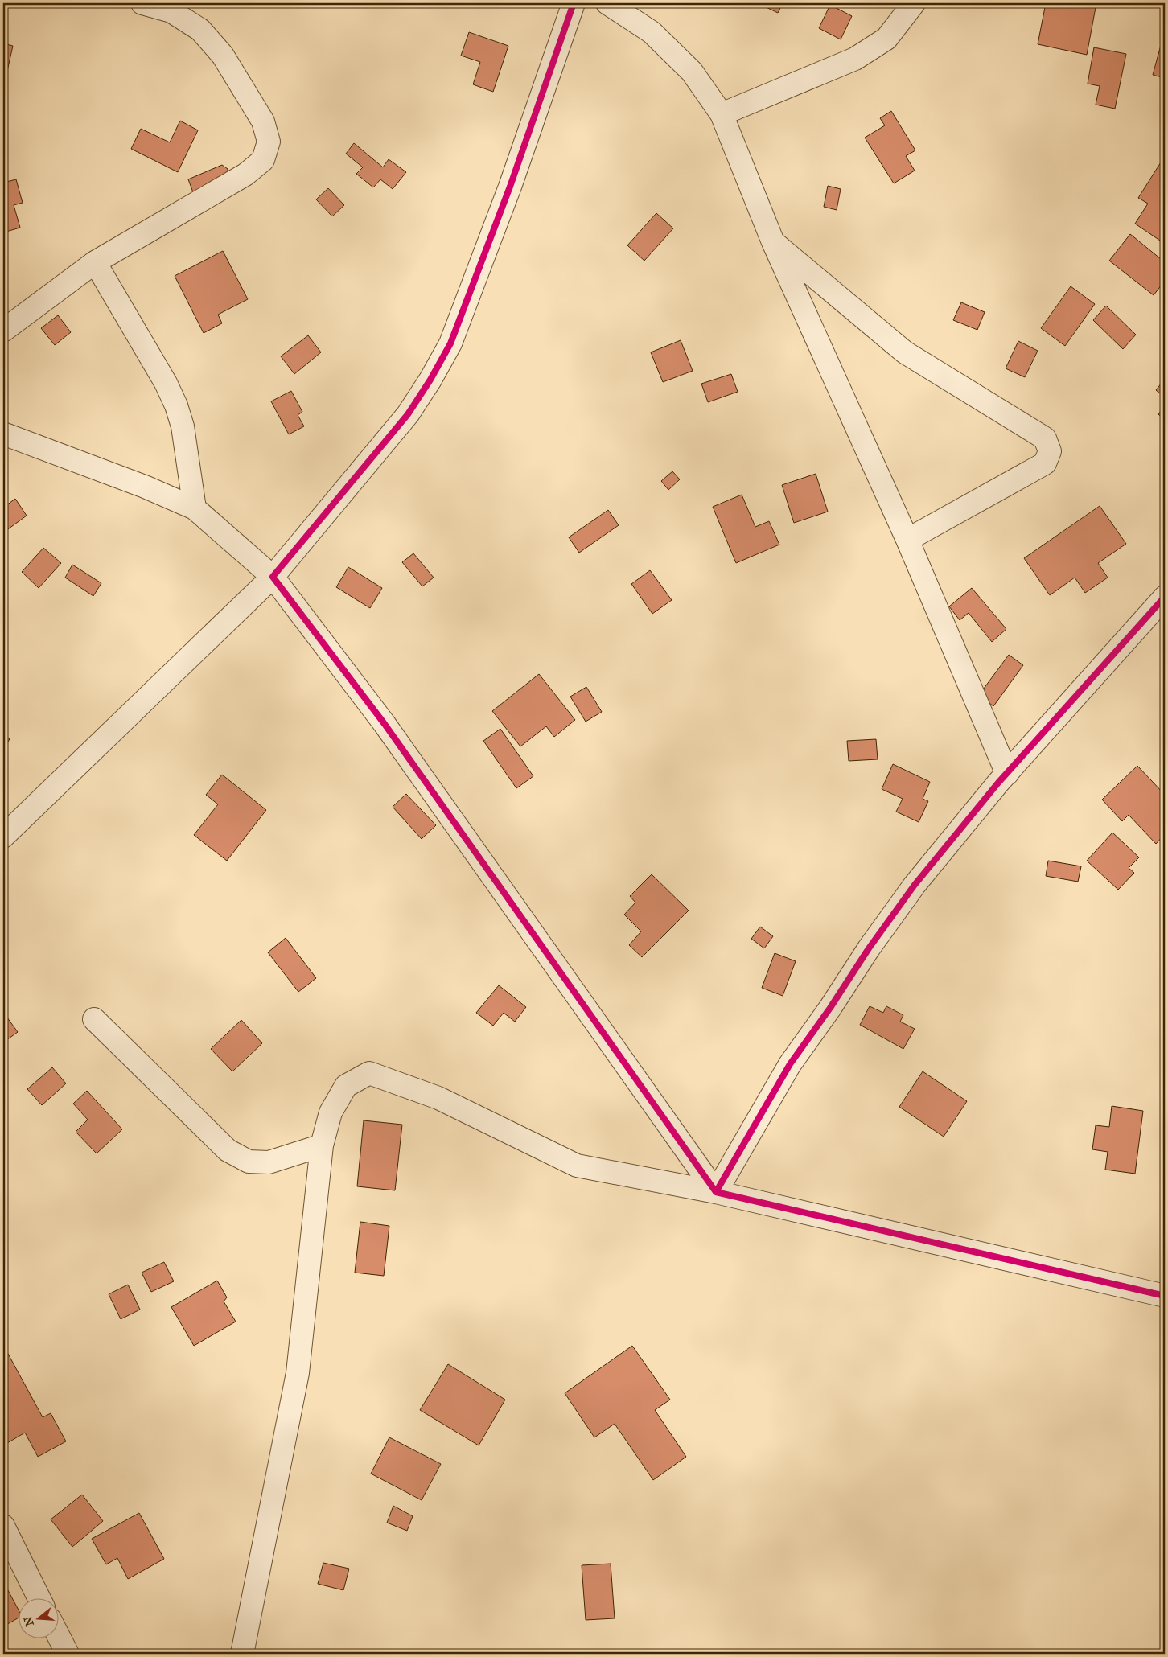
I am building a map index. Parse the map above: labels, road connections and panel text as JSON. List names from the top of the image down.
{
  "north": "left"
}
